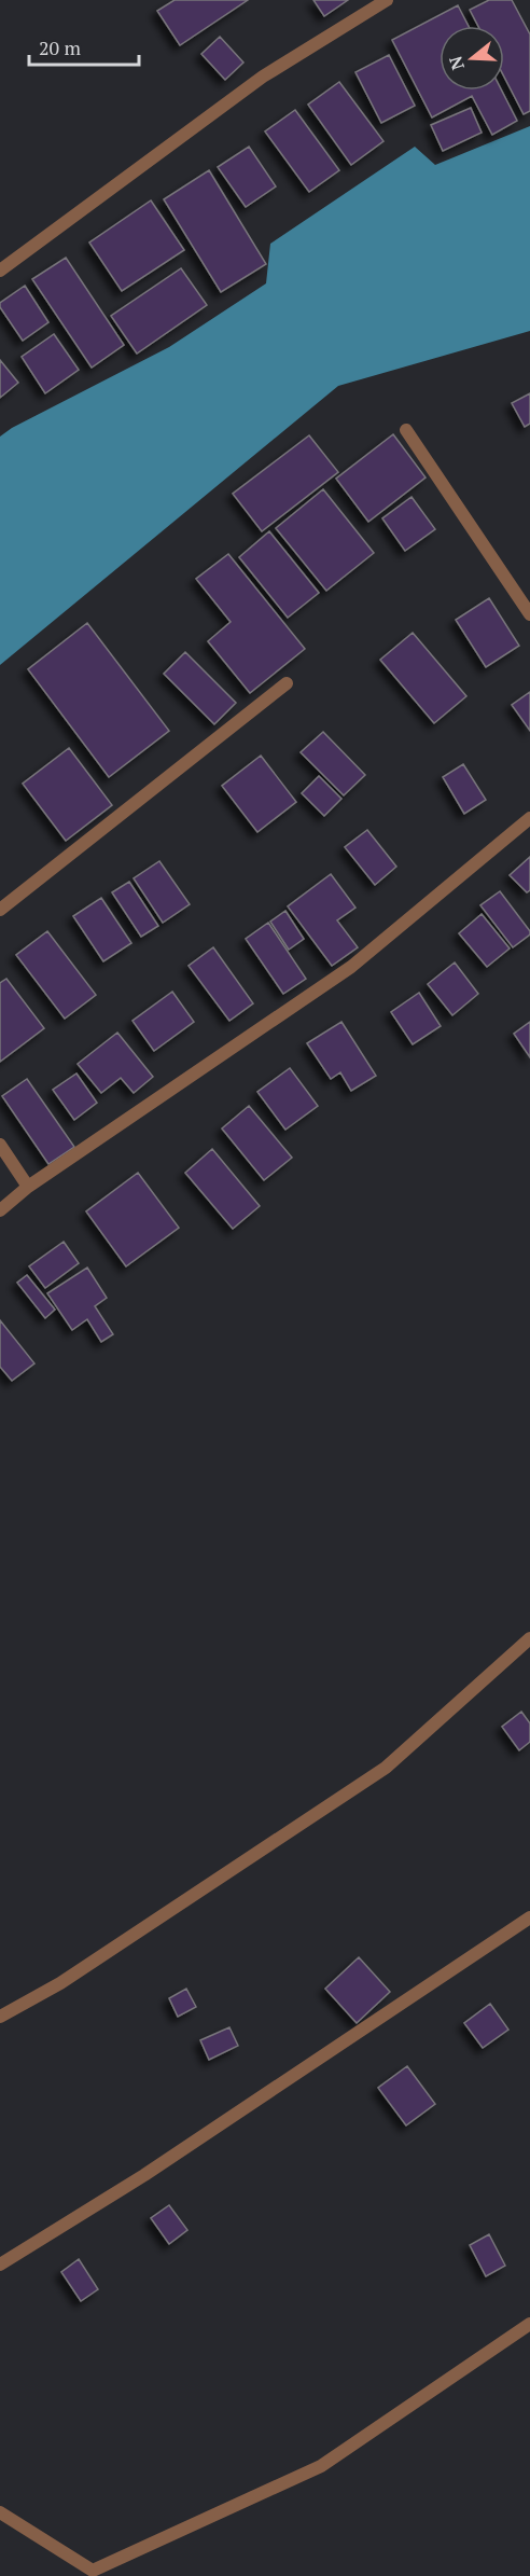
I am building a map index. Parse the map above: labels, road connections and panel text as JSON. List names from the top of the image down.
{
  "scale_bar": "20 m",
  "north": "left"
}
